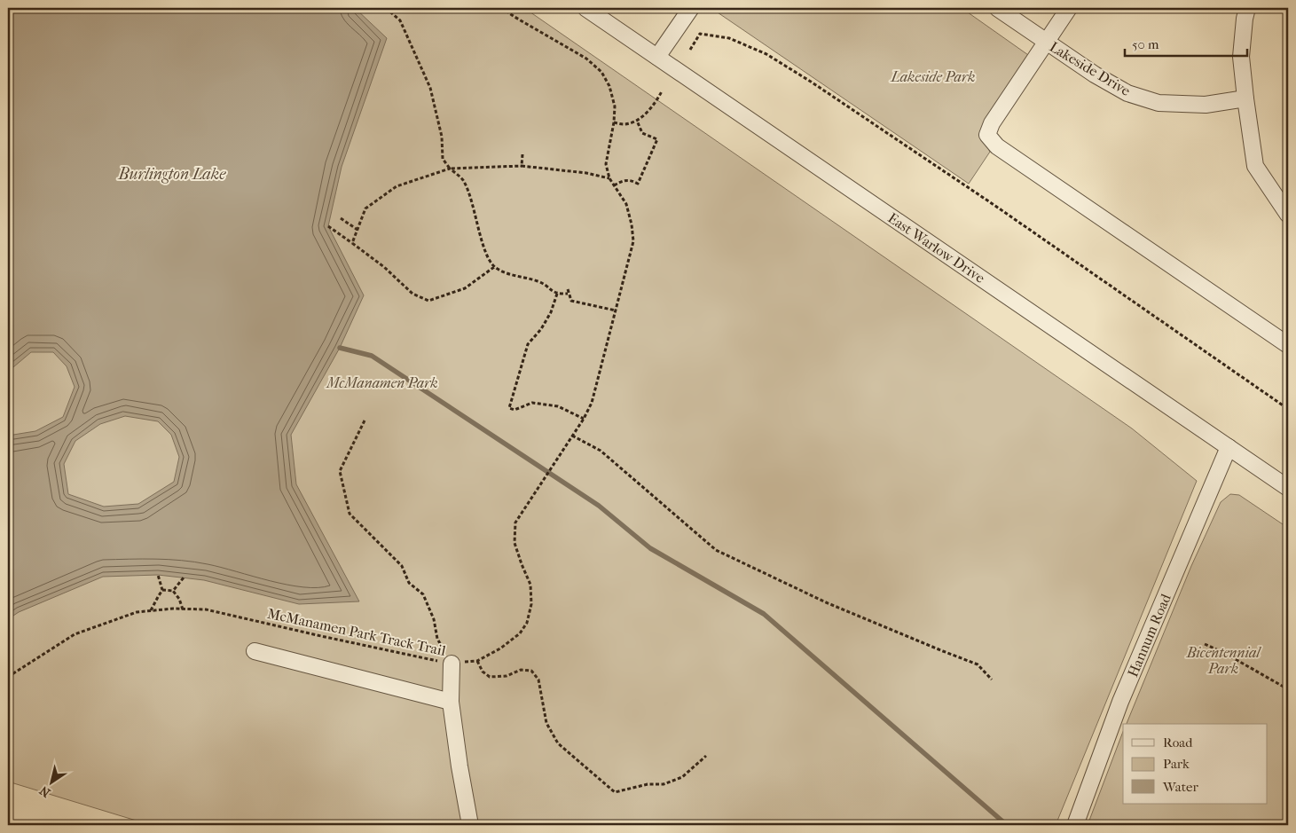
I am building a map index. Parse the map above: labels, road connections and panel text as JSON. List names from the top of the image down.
{
  "streets": {
    "street": ["Lakeside Drive", "East Warlow Drive", "Hannum Road"],
    "path": ["McManamen Park Track Trail"]
  },
  "crossings": [
    ["East Warlow Drive", "Hannum Road"]
  ],
  "water": ["Burlington Lake"],
  "parks": ["Lakeside Park", "McManamen Park", "Bicentennial Park"],
  "legend": ["Road", "Park", "Water"],
  "scale_bar": "50 m",
  "north": "bottom left"
}
